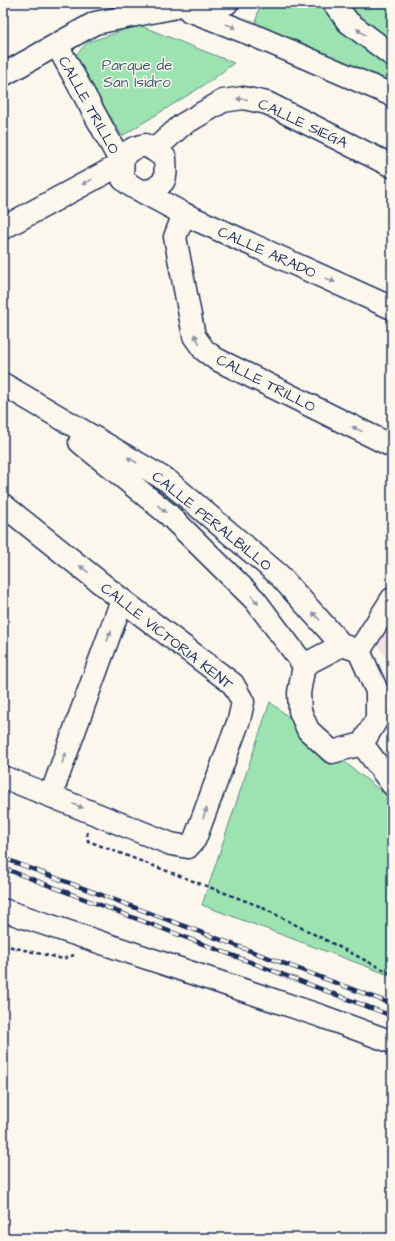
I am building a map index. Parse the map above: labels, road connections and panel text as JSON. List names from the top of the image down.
{
  "streets": {
    "street": [
      "CALLE TRILLO",
      "CALLE SIEGA",
      "CALLE ARADO",
      "CALLE PERALBILLO",
      "CALLE VICTORIA KENT"
    ]
  },
  "crossings": [
    ["CALLE TRILLO", "CALLE SIEGA"],
    ["CALLE TRILLO", "CALLE ARADO"],
    ["CALLE SIEGA", "CALLE ARADO"]
  ],
  "one_way": ["CALLE TRILLO"],
  "parks": ["Parque de San Isidro"]
}
